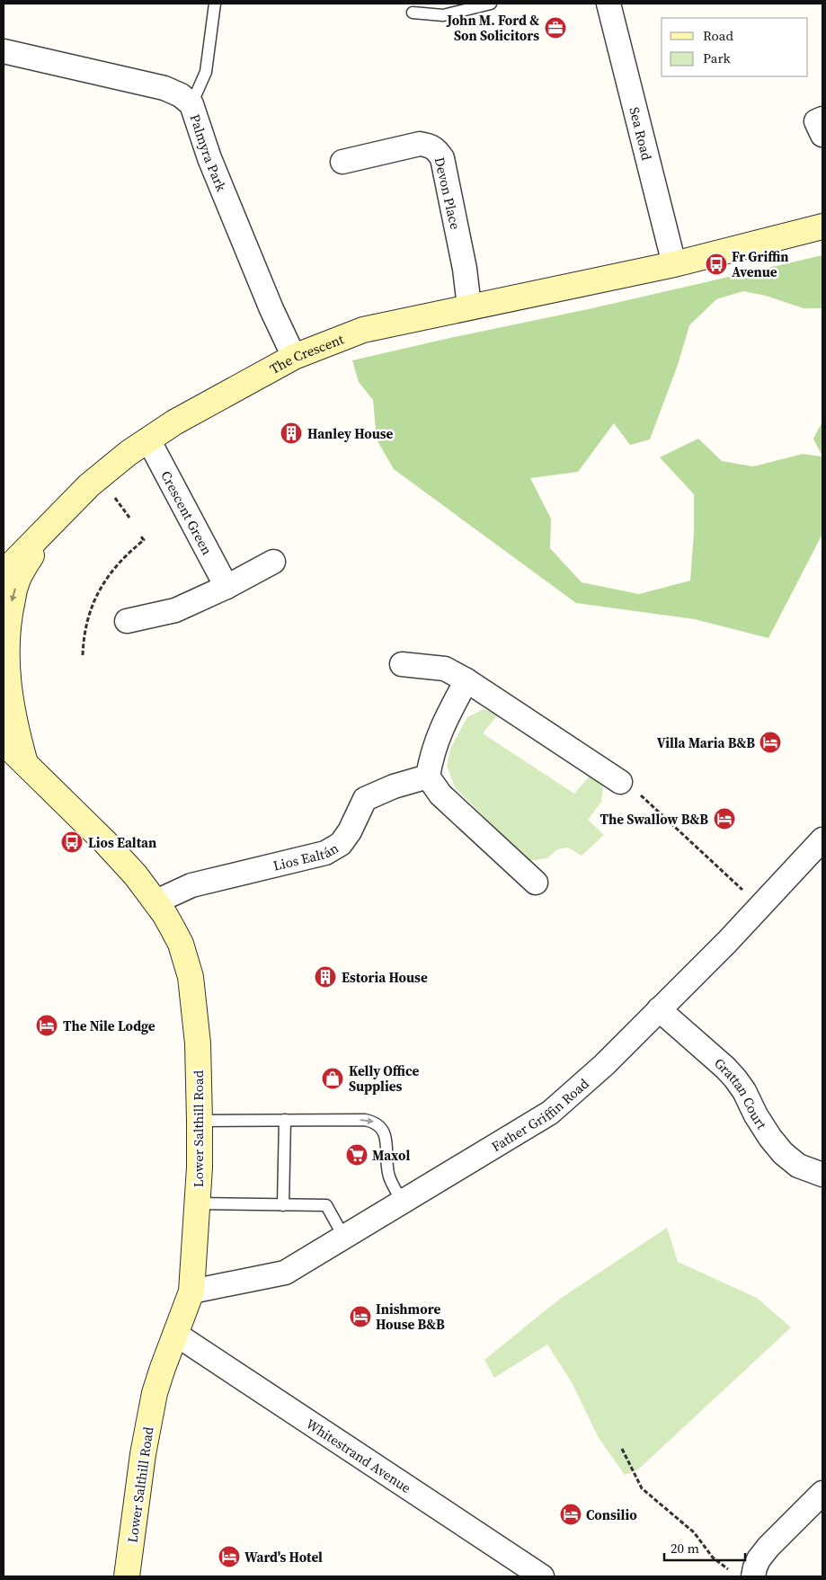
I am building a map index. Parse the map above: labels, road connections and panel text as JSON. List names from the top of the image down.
{
  "streets": {
    "main road": ["The Crescent", "Lower Salthill Road"],
    "street": [
      "Sea Road",
      "Palmyra Park",
      "Devon Place",
      "Crescent Green",
      "Lios Ealtán",
      "Grattan Court",
      "Father Griffin Road",
      "Whitestrand Avenue"
    ]
  },
  "crossings": [
    ["Sea Road", "The Crescent"],
    ["Palmyra Park", "The Crescent"],
    ["Devon Place", "The Crescent"],
    ["The Crescent", "Crescent Green"],
    ["Lios Ealtán", "Lower Salthill Road"],
    ["Grattan Court", "Father Griffin Road"],
    ["Father Griffin Road", "Lower Salthill Road"],
    ["Lower Salthill Road", "Whitestrand Avenue"]
  ],
  "places": {
    "office": ["John M. Ford & Son Solicitors"],
    "bus stop": ["Fr Griffin Avenue", "Lios Ealtan"],
    "building": ["Hanley House", "Estoria House"],
    "hotel": [
      "Villa Maria B&B",
      "The Swallow B&B",
      "The Nile Lodge",
      "Inishmore House B&B",
      "Consilio",
      "Ward's Hotel"
    ],
    "shop": ["Kelly Office Supplies"],
    "supermarket": ["Maxol"]
  },
  "legend": ["Road", "Park"],
  "scale_bar": "20 m"
}
